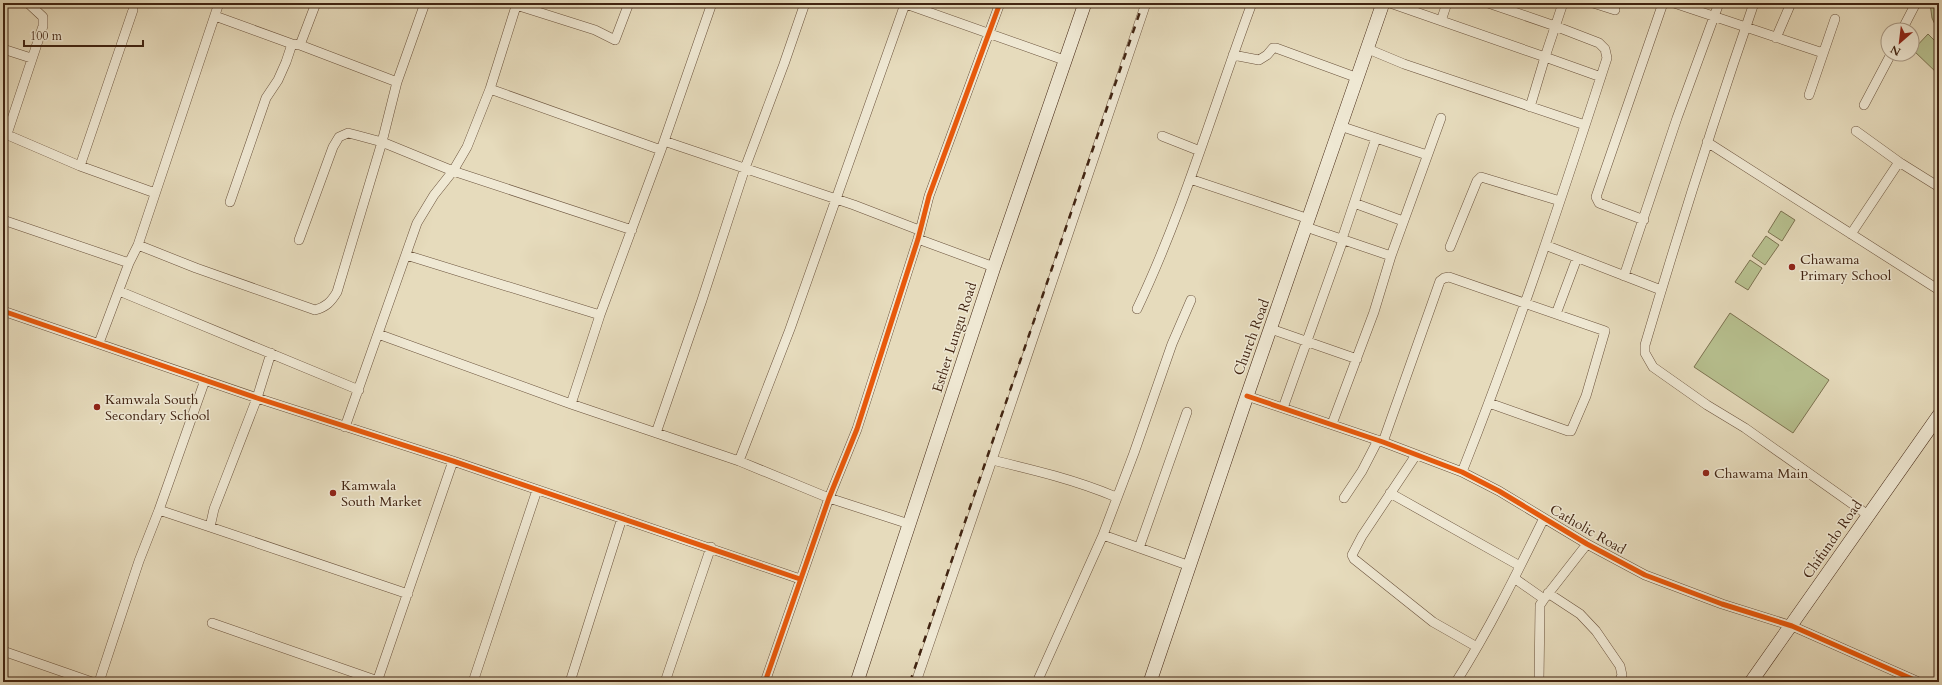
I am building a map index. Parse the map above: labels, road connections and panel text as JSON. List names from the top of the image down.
{
  "streets": {
    "street": [
      "Esther Lungu Road",
      "Church Road",
      "Catholic Road",
      "Chifundo Road"
    ]
  },
  "crossings": [
    ["Church Road", "Catholic Road"],
    ["Catholic Road", "Chifundo Road"]
  ],
  "places": [
    "Chawama Primary School",
    "Kamwala South Secondary School",
    "Chawama Main",
    "Kamwala South Market"
  ],
  "scale_bar": "100 m",
  "north": "bottom left"
}
